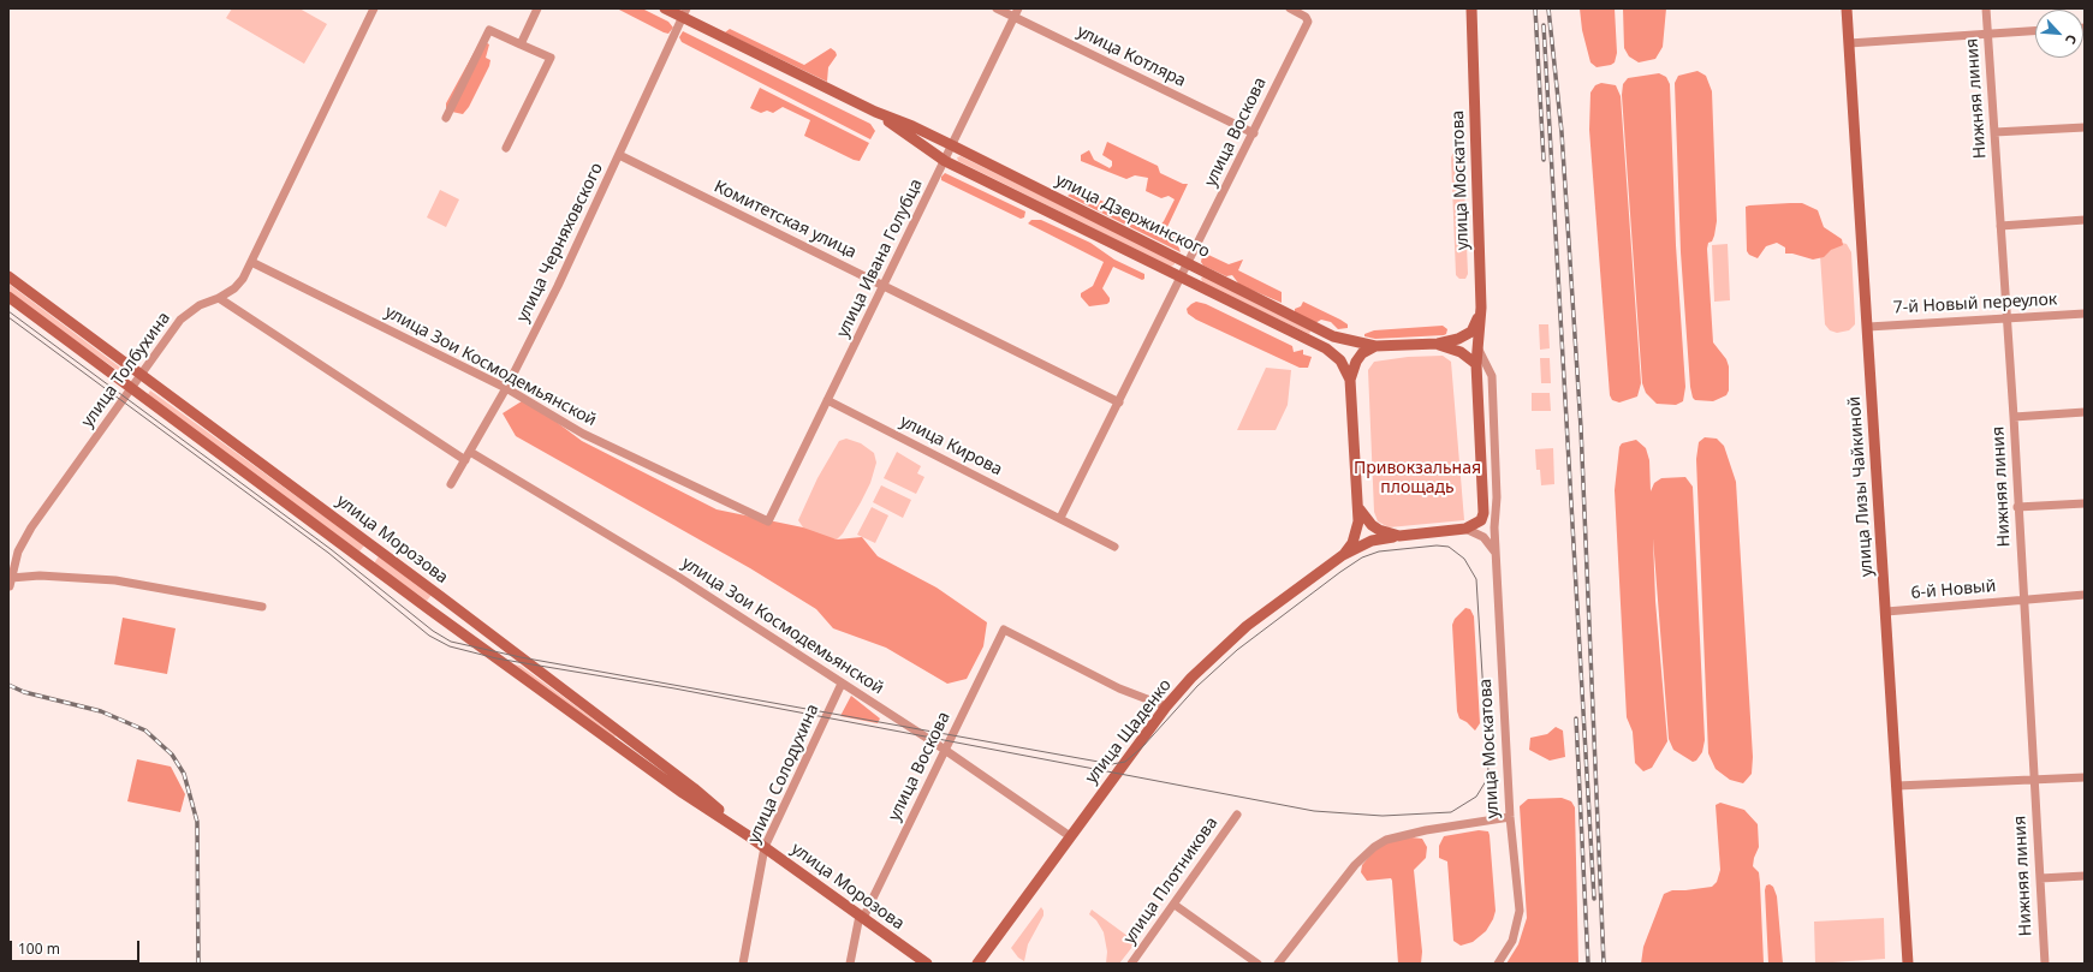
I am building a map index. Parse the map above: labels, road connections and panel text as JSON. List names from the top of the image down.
{
  "streets": {
    "main road": [
      "улица Москатова",
      "улица Дзержинского",
      "улица Лизы Чайкиной",
      "улица Морозова",
      "улица Щаденко"
    ],
    "street": [
      "улица Котляра",
      "Нижняя линия",
      "улица Воскова",
      "Комитетская улица",
      "улица Черняховского",
      "улица Ивана Голубца",
      "7-й Новый переулок",
      "улица Зои Космодемьянской",
      "улица Толбухина",
      "улица Кирова",
      "6-й Новый",
      "улица Солодухина",
      "улица Плотникова"
    ]
  },
  "crossings": [
    ["улица Котляра", "улица Воскова"],
    ["улица Котляра", "улица Ивана Голубца"],
    ["Нижняя линия", "7-й Новый переулок"],
    ["Нижняя линия", "6-й Новый"],
    ["улица Воскова", "улица Дзержинского"],
    ["улица Воскова", "улица Зои Космодемьянской"],
    ["улица Воскова", "улица Морозова"],
    ["улица Воскова", "улица Щаденко"],
    ["улица Дзержинского", "улица Черняховского"],
    ["улица Дзержинского", "улица Ивана Голубца"],
    ["Комитетская улица", "улица Черняховского"],
    ["Комитетская улица", "улица Ивана Голубца"],
    ["улица Черняховского", "улица Зои Космодемьянской"],
    ["улица Ивана Голубца", "улица Зои Космодемьянской"],
    ["улица Ивана Голубца", "улица Кирова"],
    ["7-й Новый переулок", "улица Лизы Чайкиной"],
    ["улица Зои Космодемьянской", "улица Толбухина"],
    ["улица Зои Космодемьянской", "улица Щаденко"],
    ["улица Зои Космодемьянской", "улица Солодухина"],
    ["улица Толбухина", "улица Морозова"],
    ["улица Лизы Чайкиной", "6-й Новый"],
    ["улица Морозова", "улица Солодухина"]
  ],
  "parks": ["Привокзальная площадь"],
  "scale_bar": "100 m",
  "north": "bottom right"
}
